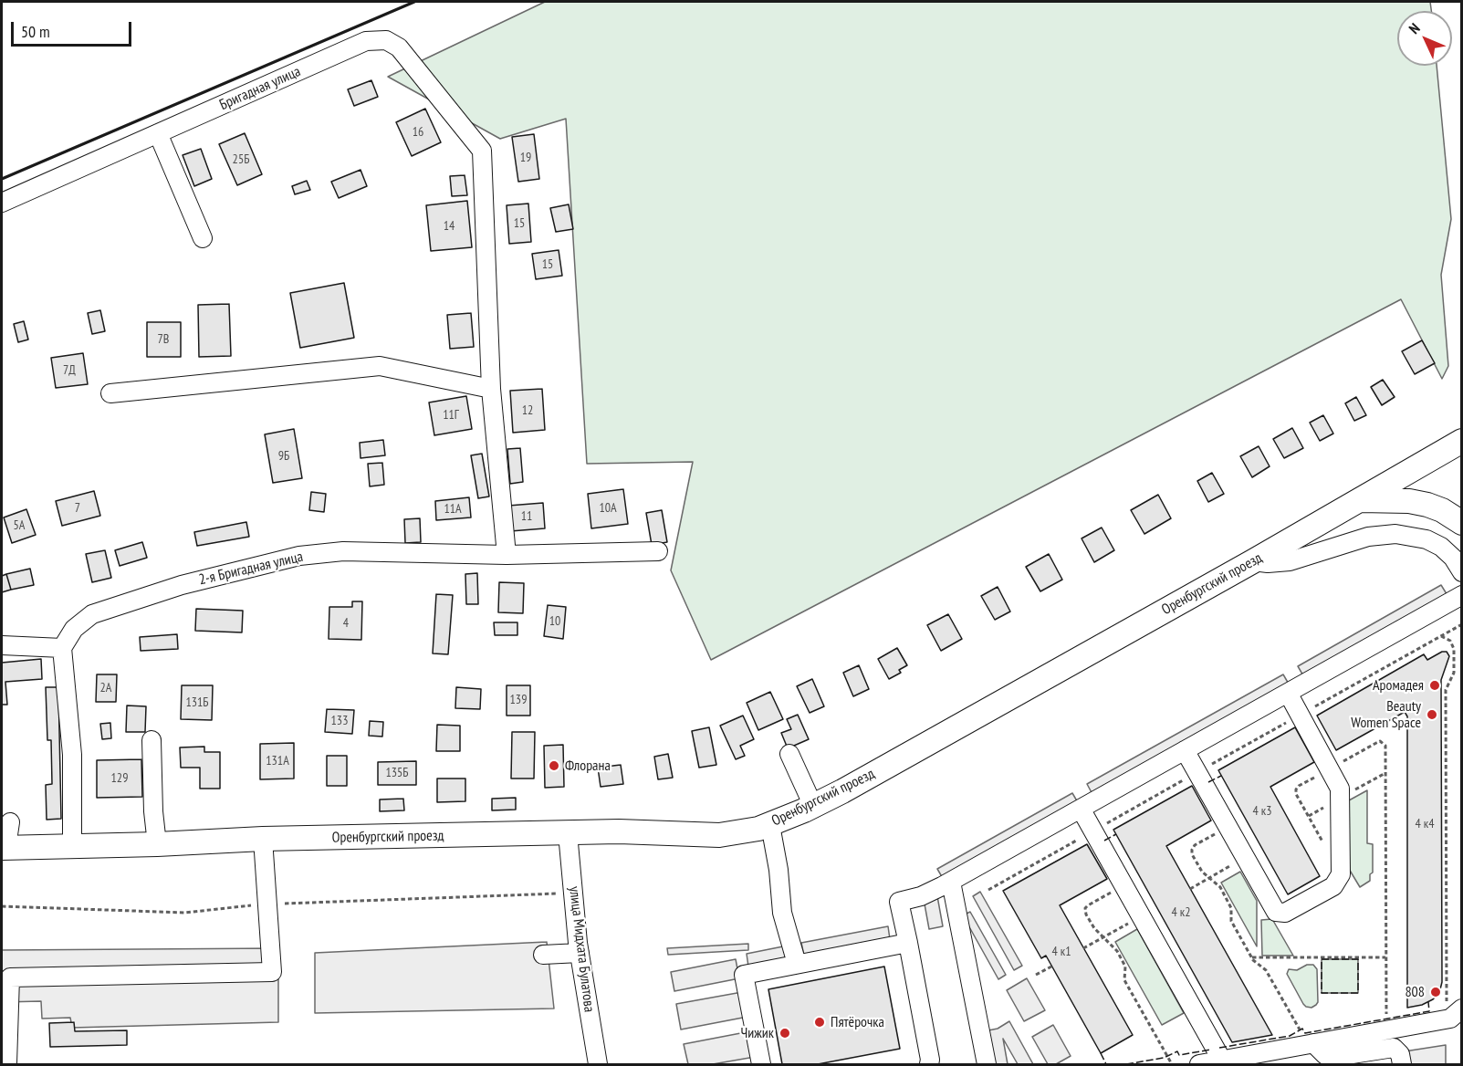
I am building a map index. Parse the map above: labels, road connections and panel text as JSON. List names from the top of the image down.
{
  "streets": {
    "main road": ["Оренбургский проезд"],
    "street": ["Бригадная улица", "2-я Бригадная улица", "улица Мидхата Булатова"]
  },
  "crossings": [
    ["Оренбургский проезд", "улица Мидхата Булатова"]
  ],
  "places": [
    "Аромадея",
    "Beauty Women Space",
    "Флорана",
    "808",
    "Пятёрочка",
    "Чижик"
  ],
  "house_numbers": [
    "16",
    "19",
    "25Б",
    "15",
    "14",
    "15",
    "7В",
    "7Д",
    "12",
    "11Г",
    "9Б",
    "7",
    "10А",
    "11А",
    "11",
    "5А",
    "10",
    "4",
    "2А",
    "139",
    "131Б",
    "133",
    "131А",
    "135Б",
    "129",
    "4 к3",
    "4 к4",
    "4 к2",
    "4 к1"
  ],
  "scale_bar": "50 m",
  "north": "top left"
}
